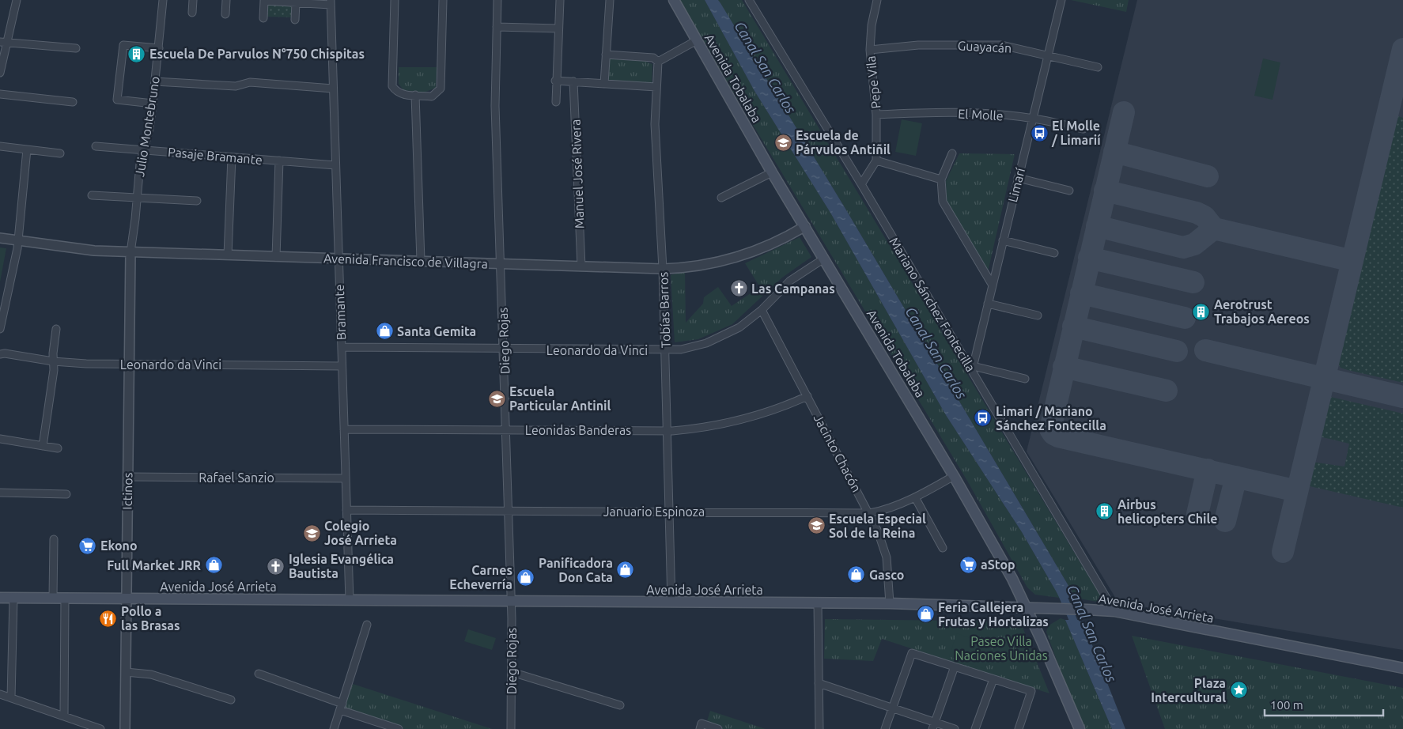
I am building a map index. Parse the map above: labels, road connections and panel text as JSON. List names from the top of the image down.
{
  "streets": {
    "main road": ["Avenida Tobalaba", "Avenida José Arrieta"],
    "street": [
      "Guayacán",
      "Pepe Vila",
      "El Molle",
      "Julio Montebruno",
      "Pasaje Bramante",
      "Manuel José Rivera",
      "Limarí",
      "Avenida Francisco de Villagra",
      "Mariano Sánchez Fontecilla",
      "Tobías Barros",
      "Bramante",
      "Diego Rojas",
      "Leonardo da Vinci",
      "Leonidas Banderas",
      "Jacinto Chacón",
      "Rafael Sanzio",
      "Ictinos",
      "Januario Espinoza"
    ]
  },
  "crossings": [
    ["Guayacán", "Pepe Vila"],
    ["Guayacán", "Limarí"],
    ["Avenida Tobalaba", "Avenida Francisco de Villagra"],
    ["Avenida Tobalaba", "Leonardo da Vinci"],
    ["Avenida Tobalaba", "Januario Espinoza"],
    ["Avenida Tobalaba", "Avenida José Arrieta"],
    ["Pepe Vila", "El Molle"],
    ["El Molle", "Limarí"],
    ["Julio Montebruno", "Pasaje Bramante"],
    ["Julio Montebruno", "Avenida Francisco de Villagra"],
    ["Julio Montebruno", "Ictinos"],
    ["Pasaje Bramante", "Bramante"],
    ["Manuel José Rivera", "Avenida Francisco de Villagra"],
    ["Limarí", "Mariano Sánchez Fontecilla"],
    ["Avenida Francisco de Villagra", "Tobías Barros"],
    ["Avenida Francisco de Villagra", "Bramante"],
    ["Avenida Francisco de Villagra", "Diego Rojas"],
    ["Avenida Francisco de Villagra", "Ictinos"],
    ["Mariano Sánchez Fontecilla", "Avenida José Arrieta"],
    ["Tobías Barros", "Leonardo da Vinci"],
    ["Tobías Barros", "Leonidas Banderas"],
    ["Tobías Barros", "Januario Espinoza"],
    ["Tobías Barros", "Avenida José Arrieta"],
    ["Bramante", "Leonardo da Vinci"],
    ["Bramante", "Leonidas Banderas"],
    ["Bramante", "Rafael Sanzio"],
    ["Bramante", "Januario Espinoza"],
    ["Bramante", "Avenida José Arrieta"],
    ["Diego Rojas", "Leonardo da Vinci"],
    ["Diego Rojas", "Leonidas Banderas"],
    ["Diego Rojas", "Januario Espinoza"],
    ["Diego Rojas", "Avenida José Arrieta"],
    ["Leonardo da Vinci", "Jacinto Chacón"],
    ["Leonardo da Vinci", "Ictinos"],
    ["Leonidas Banderas", "Jacinto Chacón"],
    ["Jacinto Chacón", "Januario Espinoza"],
    ["Jacinto Chacón", "Avenida José Arrieta"],
    ["Rafael Sanzio", "Ictinos"],
    ["Ictinos", "Avenida José Arrieta"]
  ],
  "water": ["Canal San Carlos"],
  "parks": ["Paseo Villa Naciones Unidas"],
  "places": {
    "building": ["Escuela De Parvulos N°750 Chispitas", "Aerotrust Trabajos Aereos", "Airbus helicopters Chile"],
    "bus stop": ["El Molle / Limarií", "Limari / Mariano Sánchez Fontecilla"],
    "school or university": [
      "Escuela de Párvulos Antiñil",
      "Escuela Particular Antinil",
      "Escuela Especial Sol de la Reina",
      "Colegio José Arrieta"
    ],
    "church": ["Las Campanas", "Iglesia Evangélica Bautista"],
    "shop": [
      "Santa Gemita",
      "Full Market JRR",
      "Panificadora Don Cata",
      "Gasco",
      "Carnes Echeverría",
      "Feria Callejera Frutas y Hortalizas"
    ],
    "supermarket": ["Ekono", "aStop"],
    "restaurant": ["Pollo a las Brasas"],
    "place": ["Plaza Intercultural"]
  },
  "scale_bar": "100 m"
}
